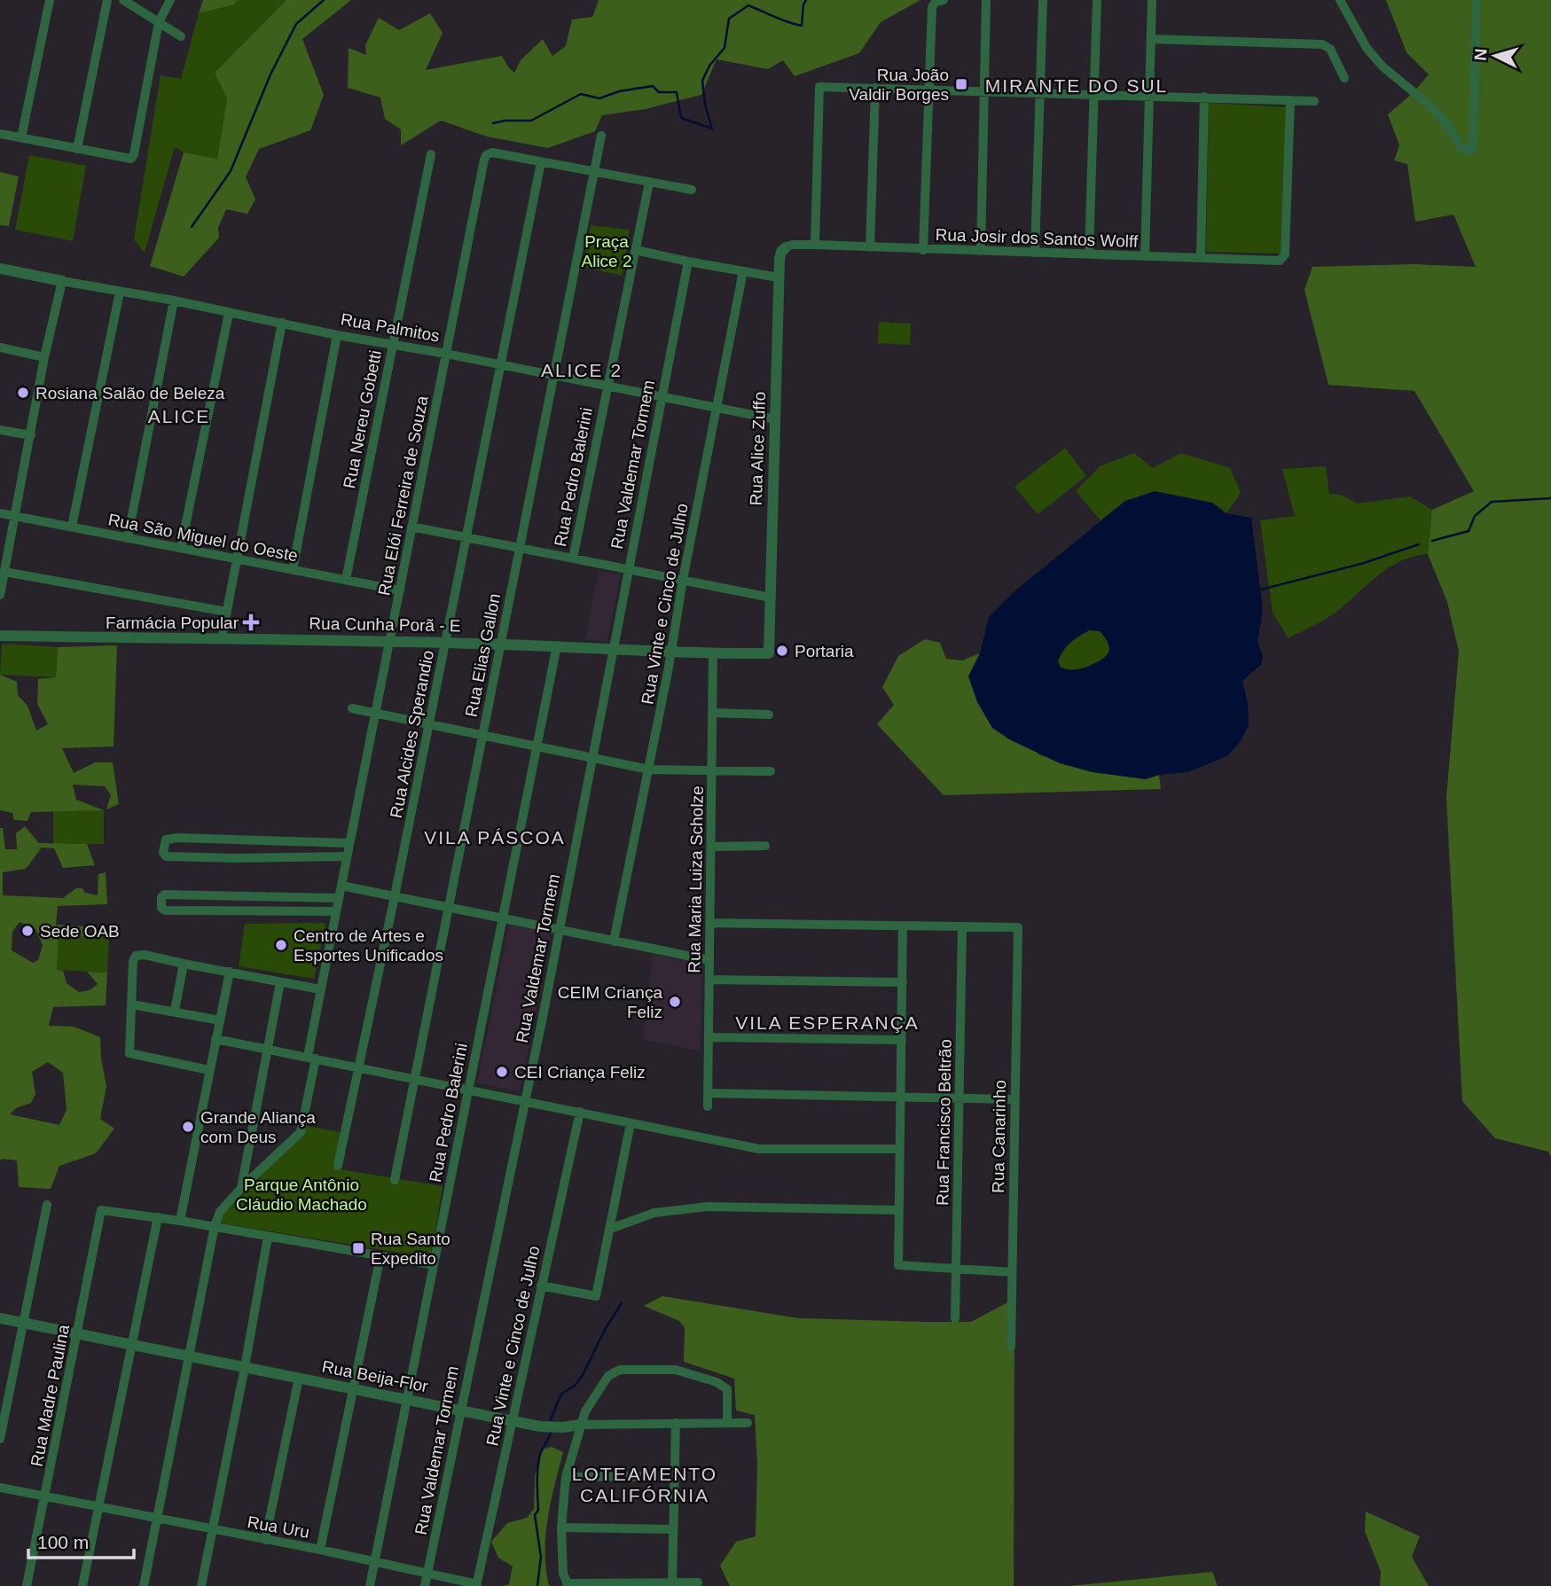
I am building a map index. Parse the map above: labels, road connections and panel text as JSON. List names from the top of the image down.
{
  "streets": {
    "street": [
      "Rua Josir dos Santos Wolff",
      "Rua Palmitos",
      "Rua Nereu Gobetti",
      "Rua Alice Zuffo",
      "Rua Valdemar Tormem",
      "Rua Pedro Balerini",
      "Rua Elói Ferreira de Souza",
      "Rua São Miguel do Oeste",
      "Rua Vinte e Cinco de Julho",
      "Rua Cunha Porã - E",
      "Rua Elias Gallon",
      "Rua Alcides Sperandio",
      "Rua Maria Luiza Scholze",
      "Rua Francisco Beltrão",
      "Rua Canarinho",
      "Rua Beija-Flor",
      "Rua Madre Paulina",
      "Rua Uru"
    ]
  },
  "crossings": [
    ["Rua Josir dos Santos Wolff", "Rua Alice Zuffo"],
    ["Rua Palmitos", "Rua Nereu Gobetti"],
    ["Rua Palmitos", "Rua Alice Zuffo"],
    ["Rua Palmitos", "Rua Valdemar Tormem"],
    ["Rua Palmitos", "Rua Pedro Balerini"],
    ["Rua Palmitos", "Rua Elói Ferreira de Souza"],
    ["Rua Palmitos", "Rua Vinte e Cinco de Julho"],
    ["Rua Palmitos", "Rua Elias Gallon"],
    ["Rua Palmitos", "Rua Alcides Sperandio"],
    ["Rua Nereu Gobetti", "Rua São Miguel do Oeste"],
    ["Rua Alice Zuffo", "Rua Cunha Porã - E"],
    ["Rua Valdemar Tormem", "Rua Cunha Porã - E"],
    ["Rua Valdemar Tormem", "Rua Beija-Flor"],
    ["Rua Valdemar Tormem", "Rua Uru"],
    ["Rua Pedro Balerini", "Rua Cunha Porã - E"],
    ["Rua Pedro Balerini", "Rua Beija-Flor"],
    ["Rua Pedro Balerini", "Rua Uru"],
    ["Rua Elói Ferreira de Souza", "Rua São Miguel do Oeste"],
    ["Rua Elói Ferreira de Souza", "Rua Cunha Porã - E"],
    ["Rua Elói Ferreira de Souza", "Rua Alcides Sperandio"],
    ["Rua Vinte e Cinco de Julho", "Rua Cunha Porã - E"],
    ["Rua Vinte e Cinco de Julho", "Rua Beija-Flor"],
    ["Rua Vinte e Cinco de Julho", "Rua Uru"],
    ["Rua Cunha Porã - E", "Rua Elias Gallon"],
    ["Rua Cunha Porã - E", "Rua Alcides Sperandio"],
    ["Rua Cunha Porã - E", "Rua Maria Luiza Scholze"],
    ["Rua Francisco Beltrão", "Rua Canarinho"],
    ["Rua Beija-Flor", "Rua Madre Paulina"],
    ["Rua Madre Paulina", "Rua Uru"]
  ],
  "districts": [
    "MIRANTE DO SUL",
    "ALICE 2",
    "ALICE",
    "VILA PÁSCOA",
    "VILA ESPERANÇA",
    "LOTEAMENTO CALIFÓRNIA"
  ],
  "parks": ["Praça Alice 2", "Parque Antônio Cláudio Machado"],
  "places": {
    "transit": ["Rua João Valdir Borges", "Rua Santo Expedito"],
    "other": [
      "Rosiana Salão de Beleza",
      "Portaria",
      "Sede OAB",
      "Centro de Artes e Esportes Unificados",
      "CEIM Criança Feliz",
      "CEI Criança Feliz",
      "Grande Aliança com Deus"
    ],
    "health": ["Farmácia Popular"]
  },
  "scale_bar": "100 m",
  "north": "left"
}
